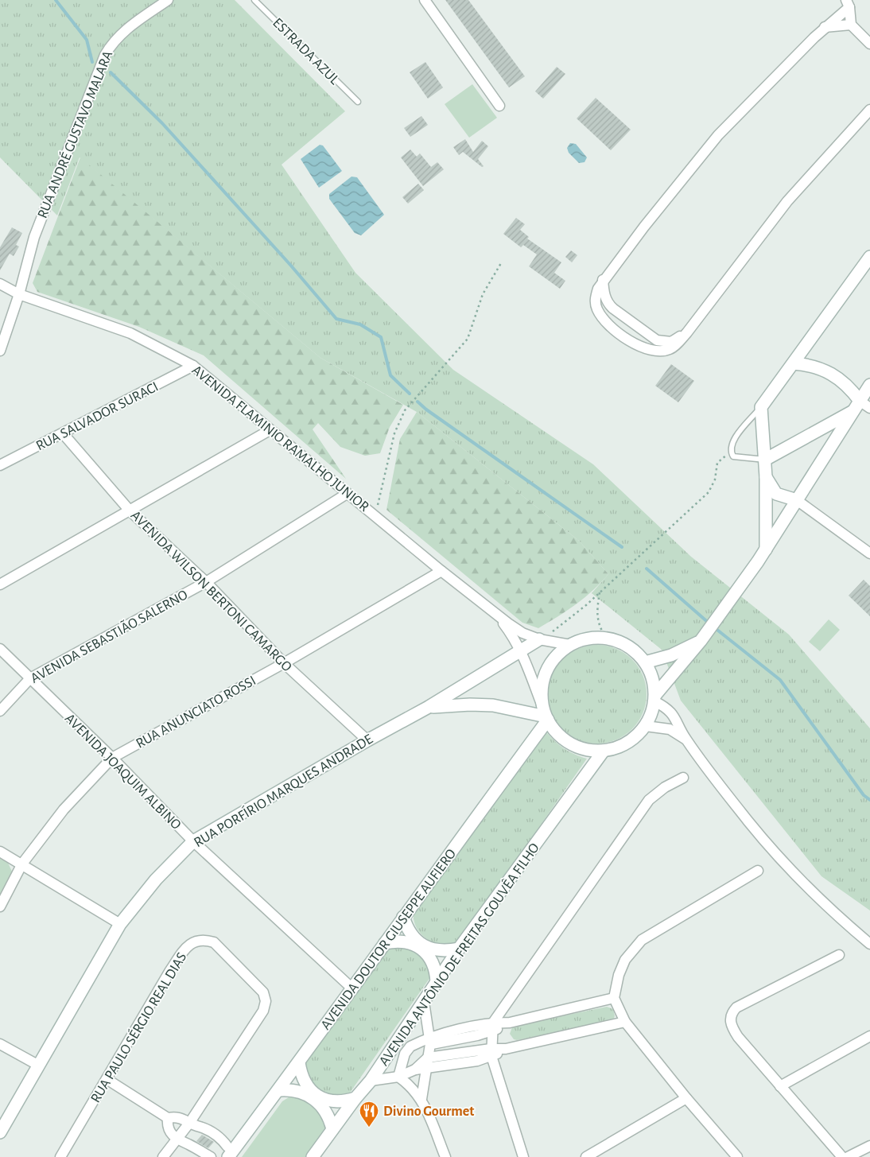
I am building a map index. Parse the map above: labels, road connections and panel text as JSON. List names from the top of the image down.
{
  "streets": {
    "street": [
      "RUA ANDRÉ GUSTAVO MALARA",
      "RUA SALVADOR SURACI",
      "AVENIDA FLAMINIO RAMALHO JUNIOR",
      "AVENIDA WILSON BERTONI CAMARGO",
      "AVENIDA SEBASTIÃO SALERNO",
      "RUA ANUNCIATO ROSSI",
      "AVENIDA JOAQUIM ALBINO",
      "RUA PORFÍRIO MARQUES ANDRADE",
      "AVENIDA DOUTOR GIUSEPPE AUFIERO",
      "AVENIDA ANTÔNIO DE FREITAS GOUVÊA FILHO",
      "RUA PAULO SÉRGIO REAL DIAS"
    ],
    "lane": ["ESTRADA AZUL"]
  },
  "crossings": [
    ["RUA ANDRÉ GUSTAVO MALARA", "AVENIDA FLAMINIO RAMALHO JUNIOR"],
    ["RUA SALVADOR SURACI", "AVENIDA FLAMINIO RAMALHO JUNIOR"],
    ["RUA SALVADOR SURACI", "AVENIDA WILSON BERTONI CAMARGO"],
    ["AVENIDA FLAMINIO RAMALHO JUNIOR", "AVENIDA SEBASTIÃO SALERNO"],
    ["AVENIDA FLAMINIO RAMALHO JUNIOR", "RUA ANUNCIATO ROSSI"],
    ["AVENIDA FLAMINIO RAMALHO JUNIOR", "RUA PORFÍRIO MARQUES ANDRADE"],
    ["AVENIDA FLAMINIO RAMALHO JUNIOR", "AVENIDA DOUTOR GIUSEPPE AUFIERO"],
    ["AVENIDA FLAMINIO RAMALHO JUNIOR", "AVENIDA ANTÔNIO DE FREITAS GOUVÊA FILHO"],
    ["AVENIDA WILSON BERTONI CAMARGO", "AVENIDA SEBASTIÃO SALERNO"],
    ["AVENIDA WILSON BERTONI CAMARGO", "RUA ANUNCIATO ROSSI"],
    ["AVENIDA WILSON BERTONI CAMARGO", "RUA PORFÍRIO MARQUES ANDRADE"],
    ["AVENIDA SEBASTIÃO SALERNO", "AVENIDA JOAQUIM ALBINO"],
    ["RUA ANUNCIATO ROSSI", "AVENIDA JOAQUIM ALBINO"],
    ["AVENIDA JOAQUIM ALBINO", "RUA PORFÍRIO MARQUES ANDRADE"],
    ["AVENIDA JOAQUIM ALBINO", "AVENIDA DOUTOR GIUSEPPE AUFIERO"],
    ["RUA PORFÍRIO MARQUES ANDRADE", "AVENIDA DOUTOR GIUSEPPE AUFIERO"],
    ["RUA PORFÍRIO MARQUES ANDRADE", "AVENIDA ANTÔNIO DE FREITAS GOUVÊA FILHO"],
    ["AVENIDA DOUTOR GIUSEPPE AUFIERO", "AVENIDA ANTÔNIO DE FREITAS GOUVÊA FILHO"]
  ],
  "places": {
    "restaurant": ["Divino Gourmet"]
  }
}
